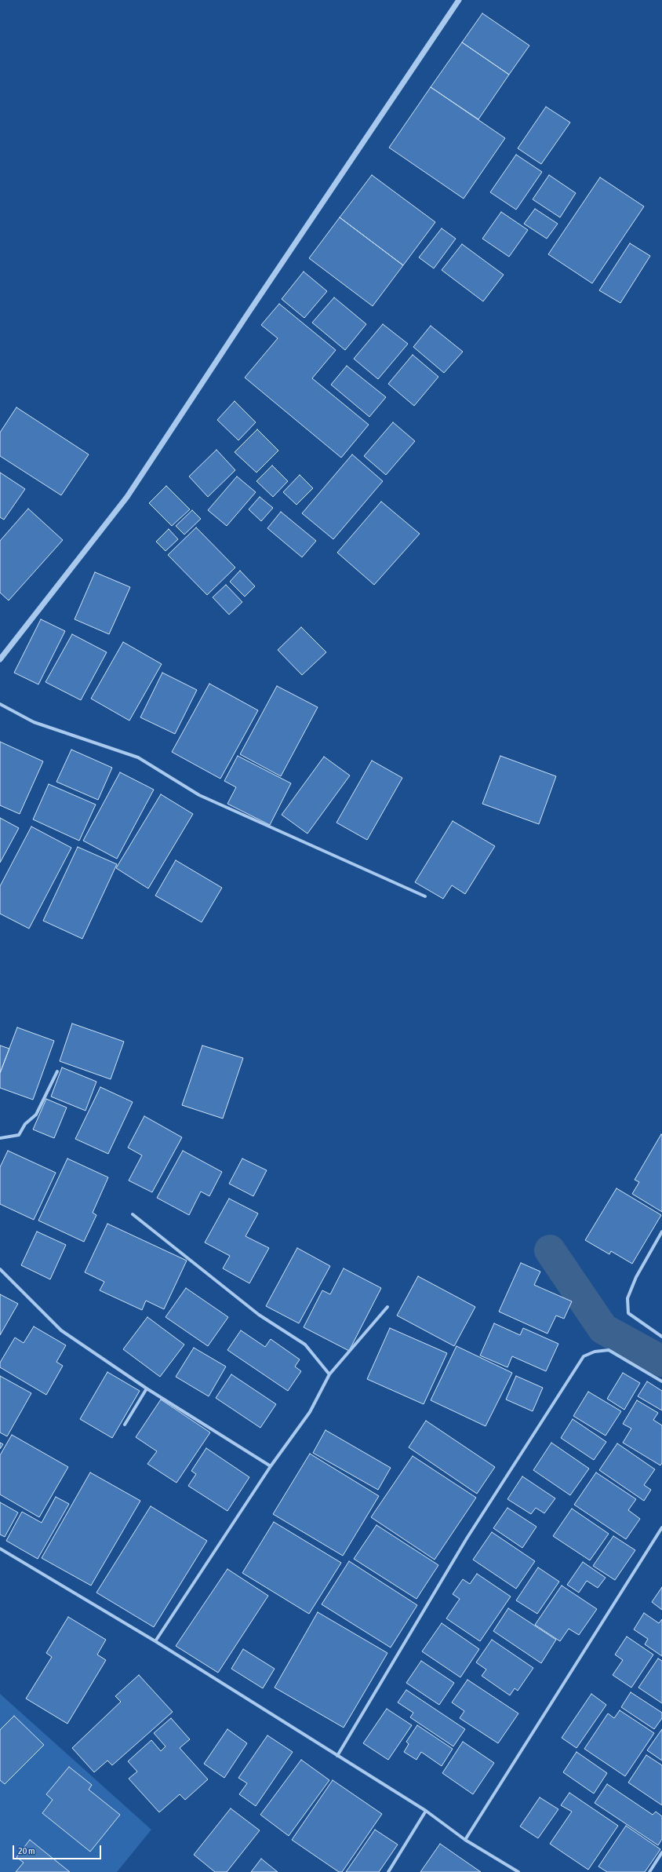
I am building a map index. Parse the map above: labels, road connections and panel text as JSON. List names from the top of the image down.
{
  "scale_bar": "20 m"
}
